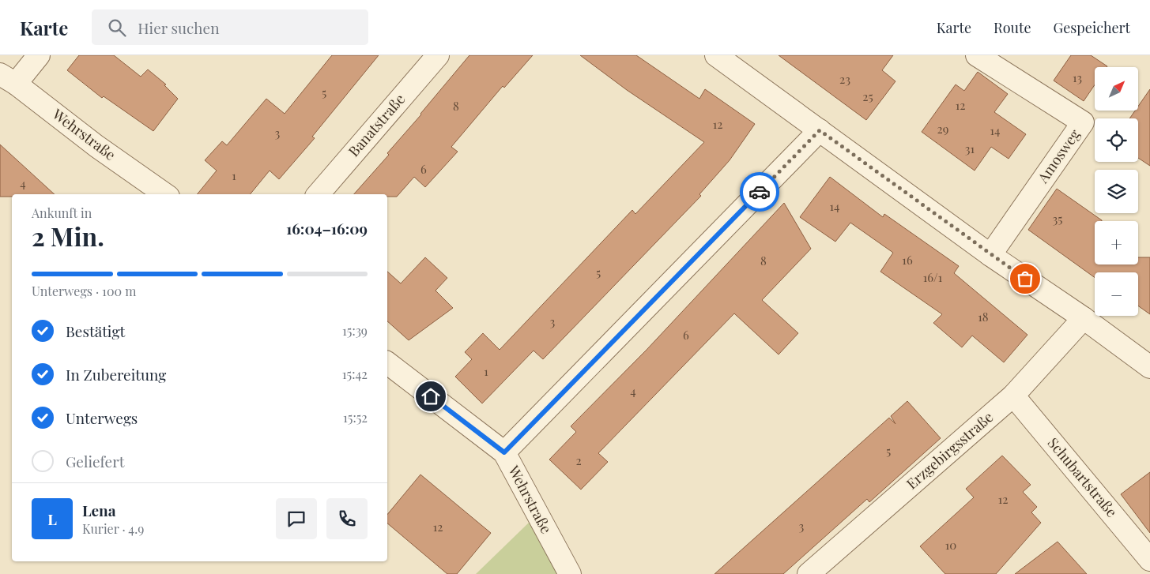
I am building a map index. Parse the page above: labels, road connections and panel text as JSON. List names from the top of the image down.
{
  "streets": {
    "street": [
      "Banatstraße",
      "Wehrstraße",
      "Amosweg",
      "Erzgebirgsstraße",
      "Schubartstraße"
    ]
  },
  "crossings": [
    ["Erzgebirgsstraße", "Schubartstraße"]
  ],
  "house_numbers": [
    "13",
    "23",
    "5",
    "25",
    "12",
    "8",
    "12",
    "29",
    "14",
    "3",
    "31",
    "6",
    "1",
    "4",
    "14",
    "35",
    "16",
    "8",
    "5",
    "16/1",
    "18",
    "3",
    "6",
    "1",
    "4",
    "5",
    "2",
    "12",
    "3",
    "12",
    "10"
  ],
  "north": "top right",
  "page": {
    "header": "Karte",
    "search": "Hier suchen",
    "nav": ["Karte", "Route", "Gespeichert"],
    "map_buttons": ["+", "−"],
    "heading": ["2 Min.", "Ankunft in", "16:04–16:09"],
    "panel": ["Lena", "Kurier · 4.9"],
    "bar": "Unterwegs · 100 m",
    "list": [
      ["Bestätigt", "15:39"],
      ["In Zubereitung", "15:42"],
      ["Unterwegs", "15:52"],
      "Geliefert"
    ],
    "round": "L"
  }
}
